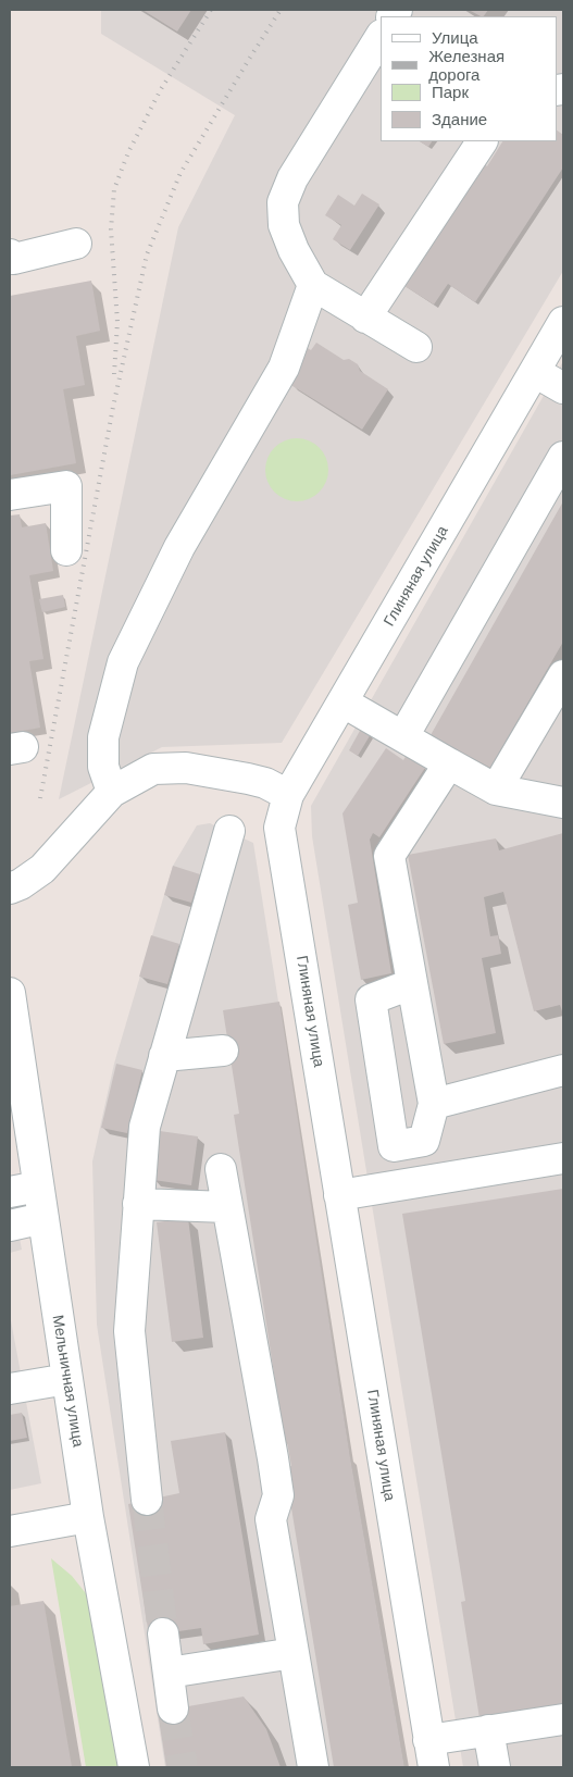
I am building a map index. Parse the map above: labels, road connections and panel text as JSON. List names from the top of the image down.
{
  "streets": {
    "street": ["Глиняная улица", "Мельничная улица"]
  },
  "legend": [
    "Улица",
    "Железная дорога",
    "Парк",
    "Здание"
  ]
}
